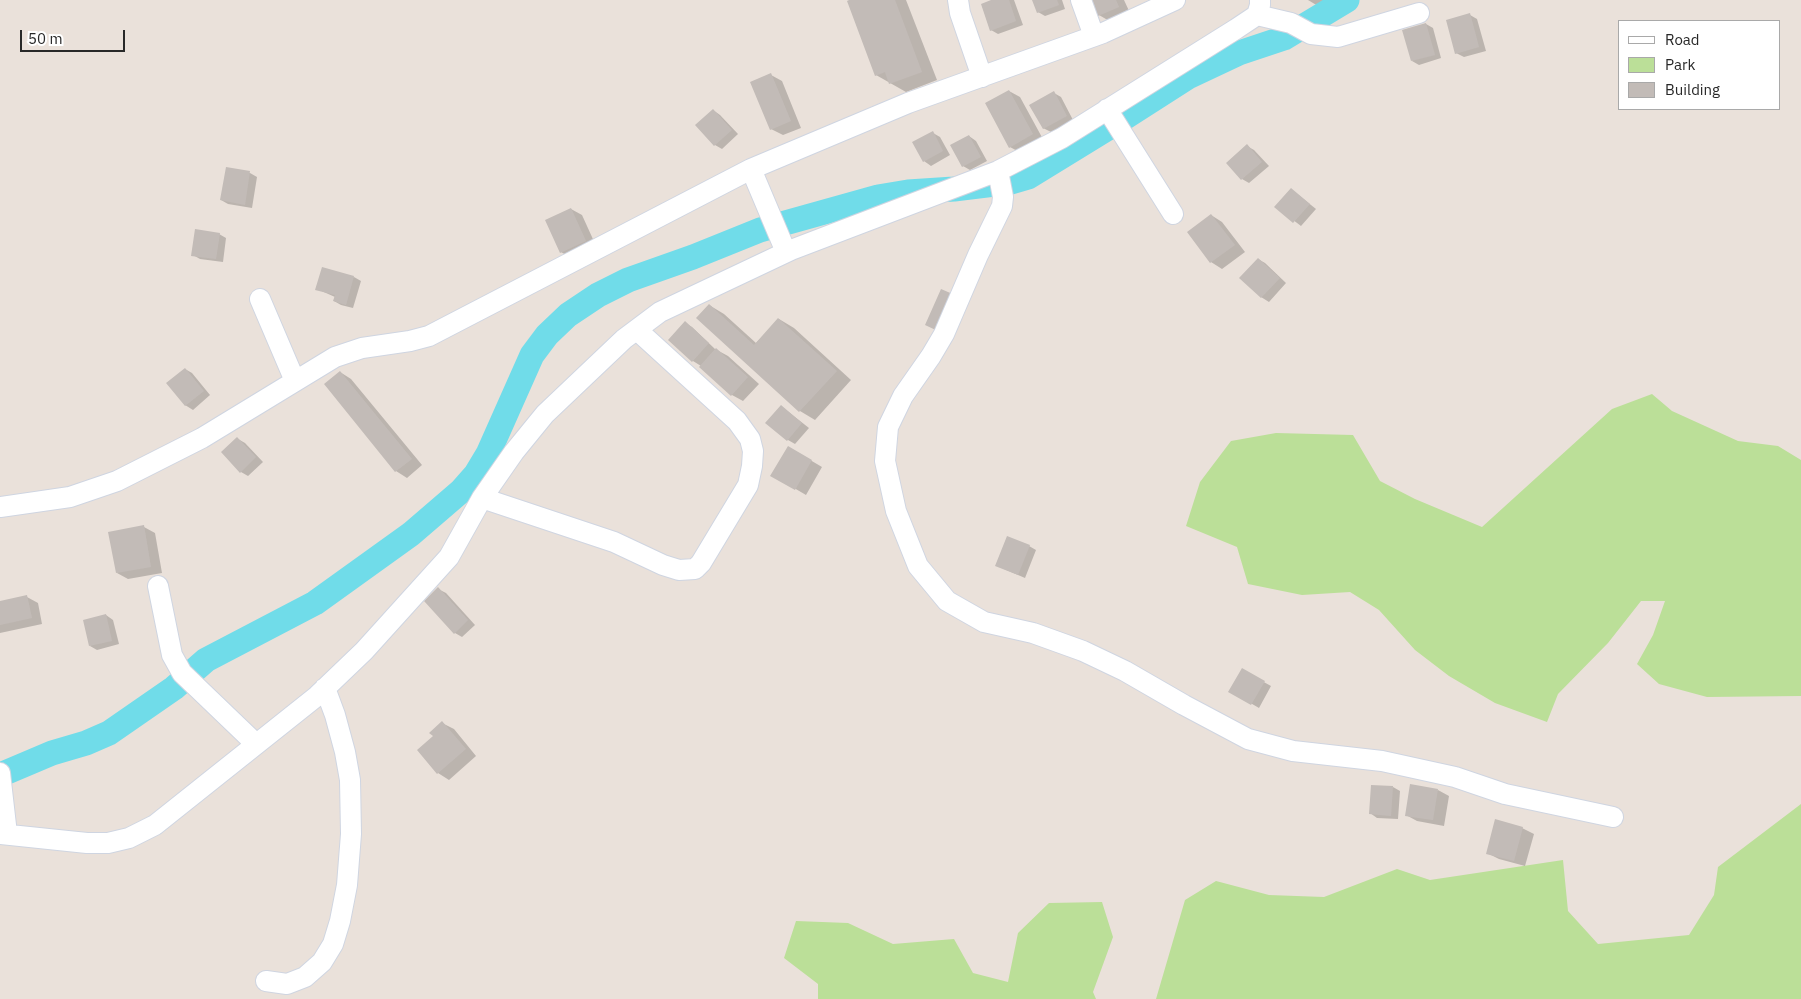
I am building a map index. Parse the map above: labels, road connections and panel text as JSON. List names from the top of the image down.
{
  "legend": ["Road", "Park", "Building"],
  "scale_bar": "50 m"
}
